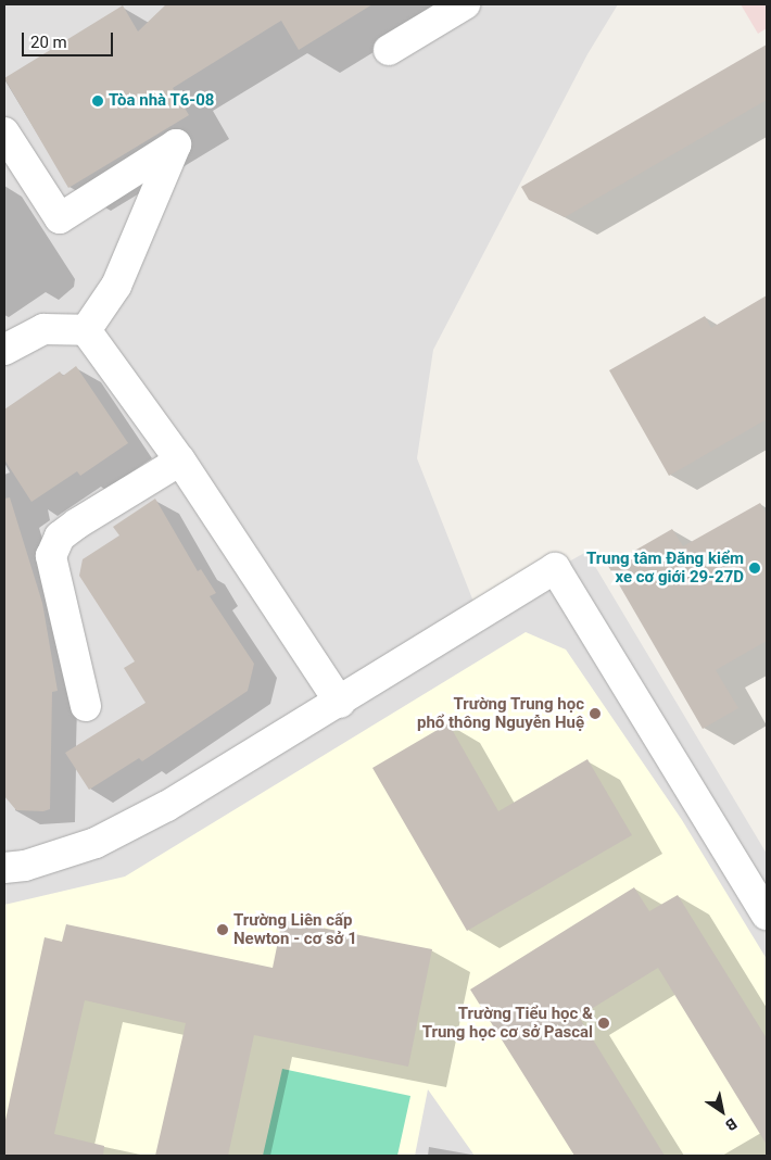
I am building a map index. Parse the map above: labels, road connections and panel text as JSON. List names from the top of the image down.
{
  "places": [
    "Tòa nhà T6-08",
    "Trung tâm Đăng kiểm xe cơ giới 29-27D",
    "Trường Trung học phổ thông Nguyễn Huệ",
    "Trường Liên cấp Newton - cơ sở 1",
    "Trường Tiểu học & Trung học cơ sở Pascal"
  ],
  "scale_bar": "20 m",
  "north": "bottom right"
}
